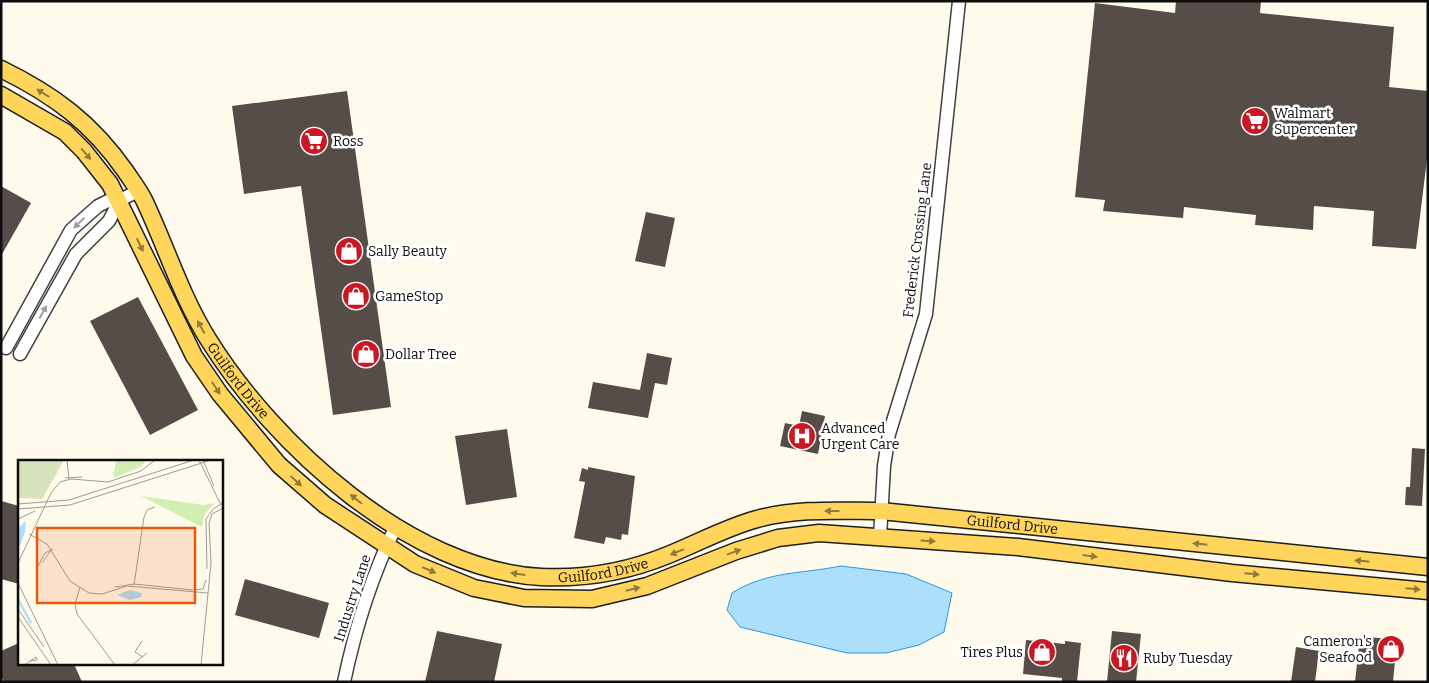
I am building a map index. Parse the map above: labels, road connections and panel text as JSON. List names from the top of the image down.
{
  "streets": {
    "main road": ["Guilford Drive"],
    "street": ["Frederick Crossing Lane", "Industry Lane"]
  },
  "crossings": [
    ["Frederick Crossing Lane", "Guilford Drive"],
    ["Guilford Drive", "Industry Lane"]
  ],
  "places": {
    "supermarket": ["Walmart Supercenter", "Ross"],
    "shop": [
      "Sally Beauty",
      "GameStop",
      "Dollar Tree",
      "Cameron's Seafood",
      "Tires Plus"
    ],
    "hospital": ["Advanced Urgent Care"],
    "restaurant": ["Ruby Tuesday"]
  }
}
